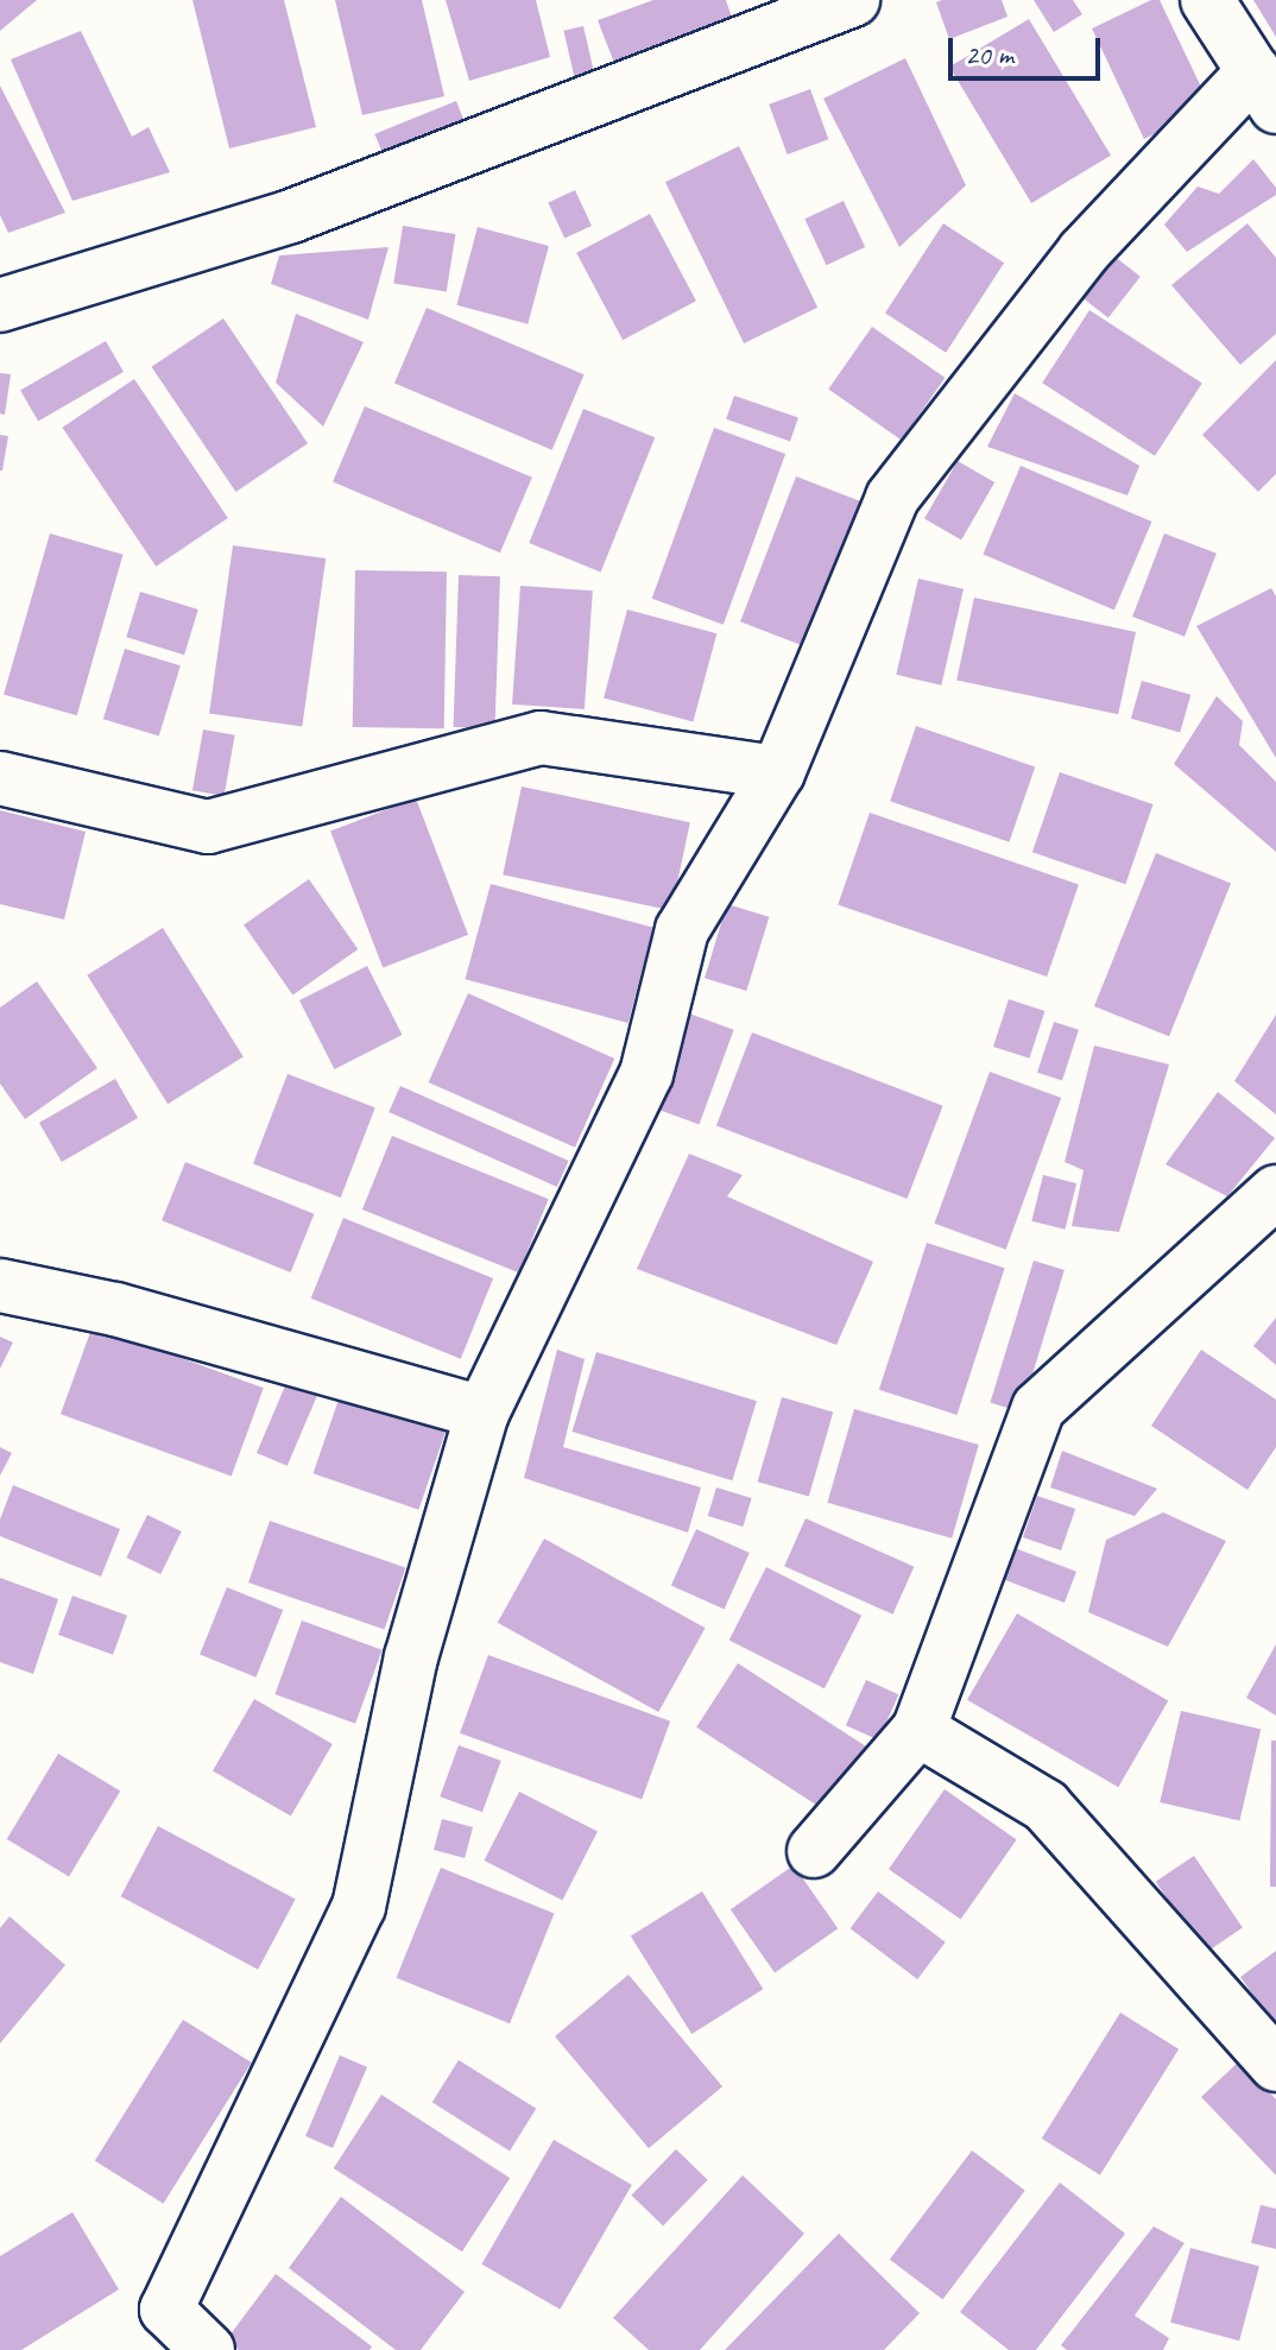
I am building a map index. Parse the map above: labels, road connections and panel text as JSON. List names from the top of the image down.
{
  "scale_bar": "20 m"
}
